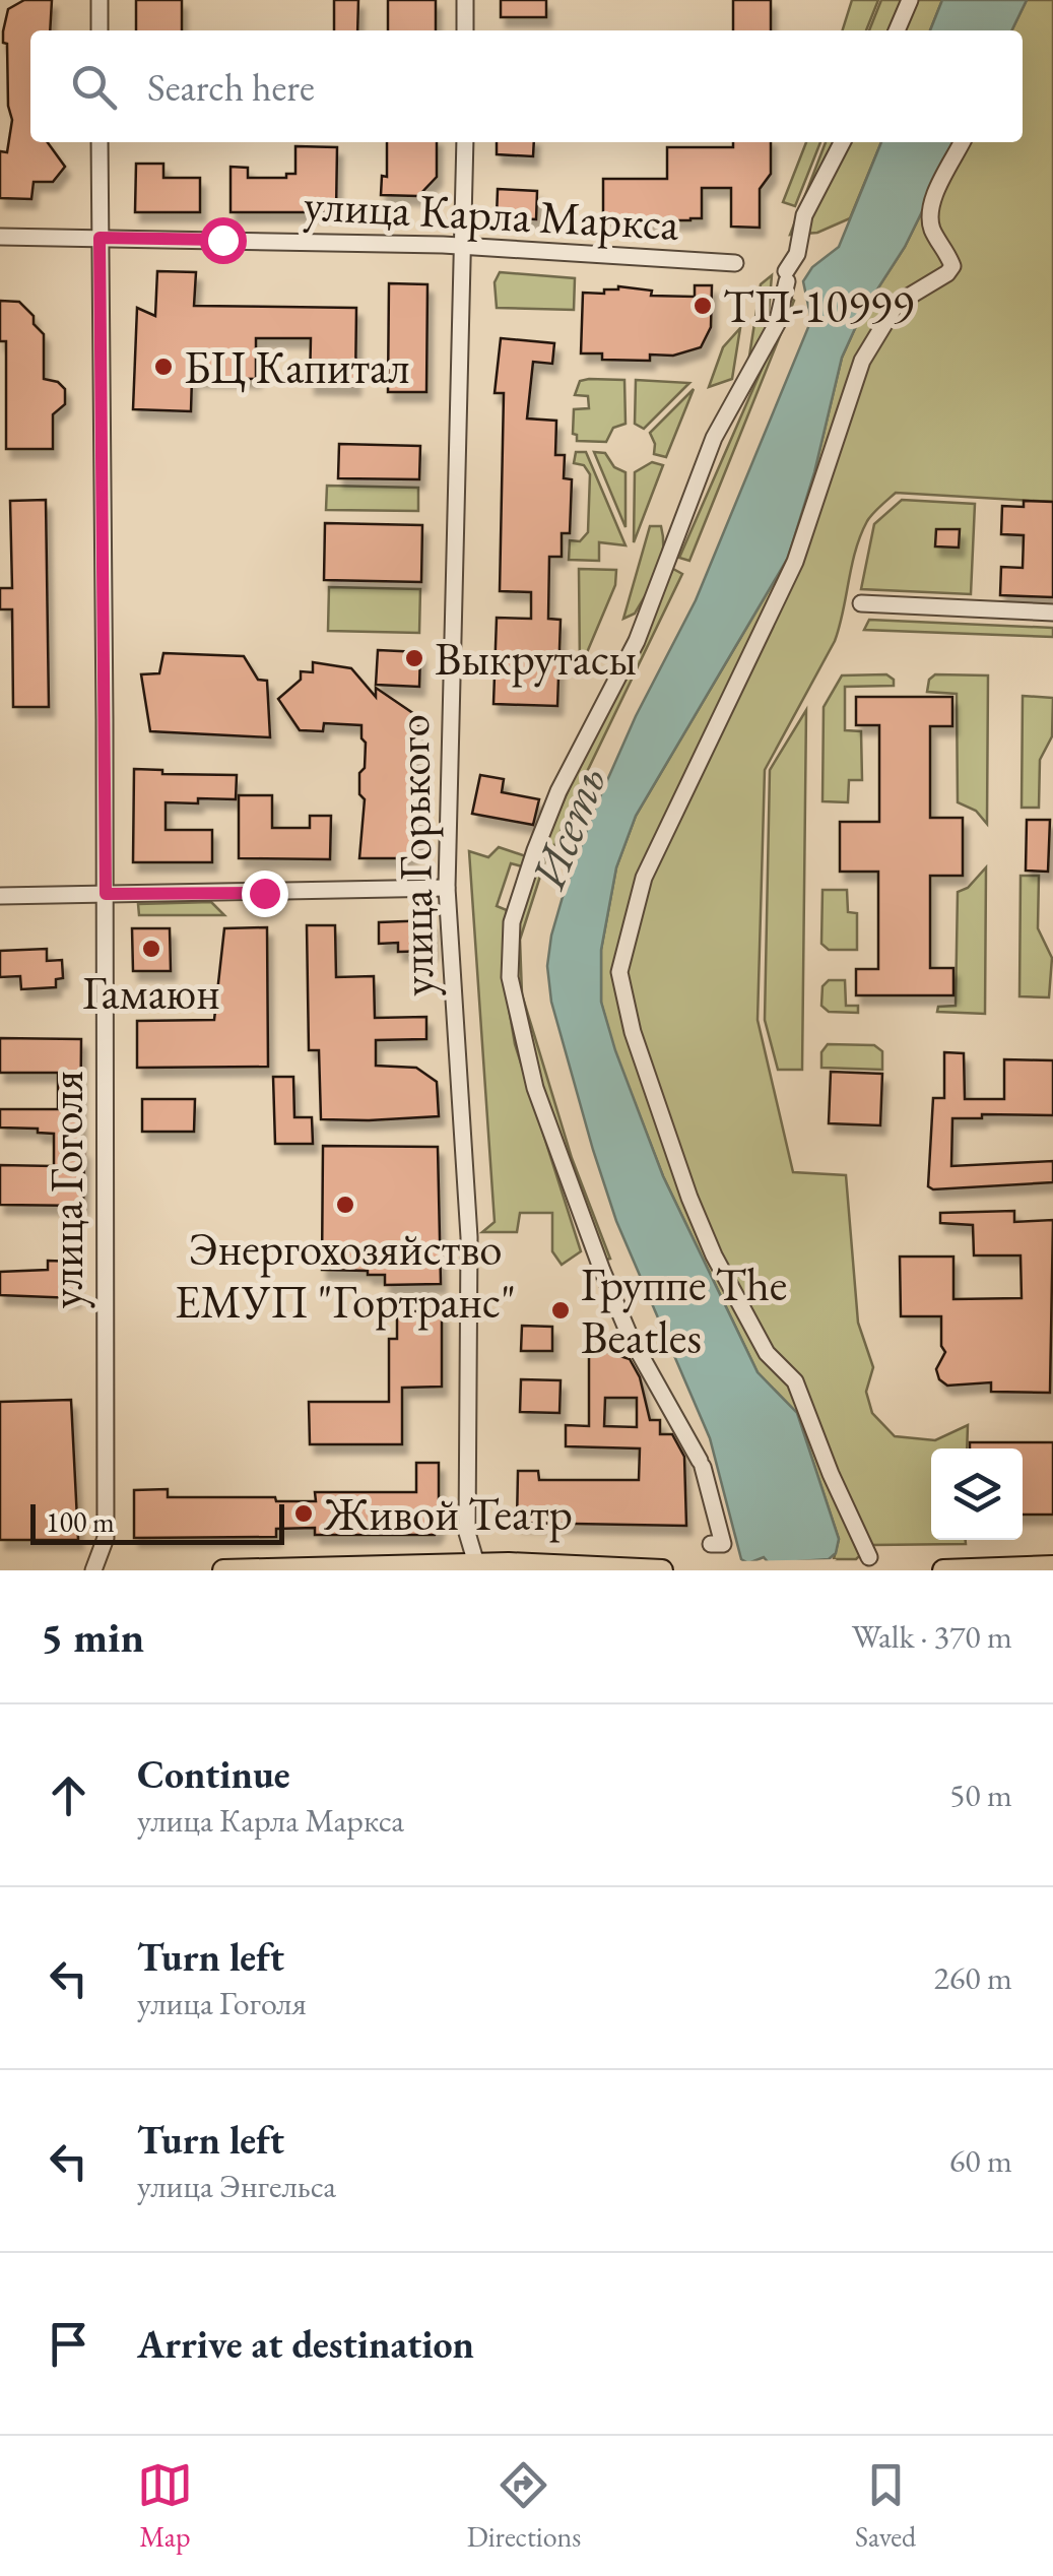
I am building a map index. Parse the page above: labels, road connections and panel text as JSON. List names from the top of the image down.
{
  "streets": {
    "street": ["улица Карла Маркса", "улица Горького", "улица Гоголя"]
  },
  "crossings": [
    ["улица Карла Маркса", "улица Горького"],
    ["улица Карла Маркса", "улица Гоголя"]
  ],
  "water": ["Исеть"],
  "places": [
    "ТП-10999",
    "БЦ Капитал",
    "Выкрутасы",
    "Гамаюн",
    "Энергохозяйство ЕМУП \"Гортранс\"",
    "Группе The Beatles",
    "Живой Театр"
  ],
  "scale_bar": "100 m",
  "page": {
    "search": "Search here",
    "scale": "100 m",
    "heading": ["5 min", "Walk · 370 m"],
    "list": [
      ["Continue", "улица Карла Маркса", "50 m"],
      ["Turn left", "улица Гоголя", "260 m"],
      ["Turn left", "улица Энгельса", "60 m"],
      "Arrive at destination"
    ],
    "nav": ["Map", "Directions", "Saved"]
  }
}
